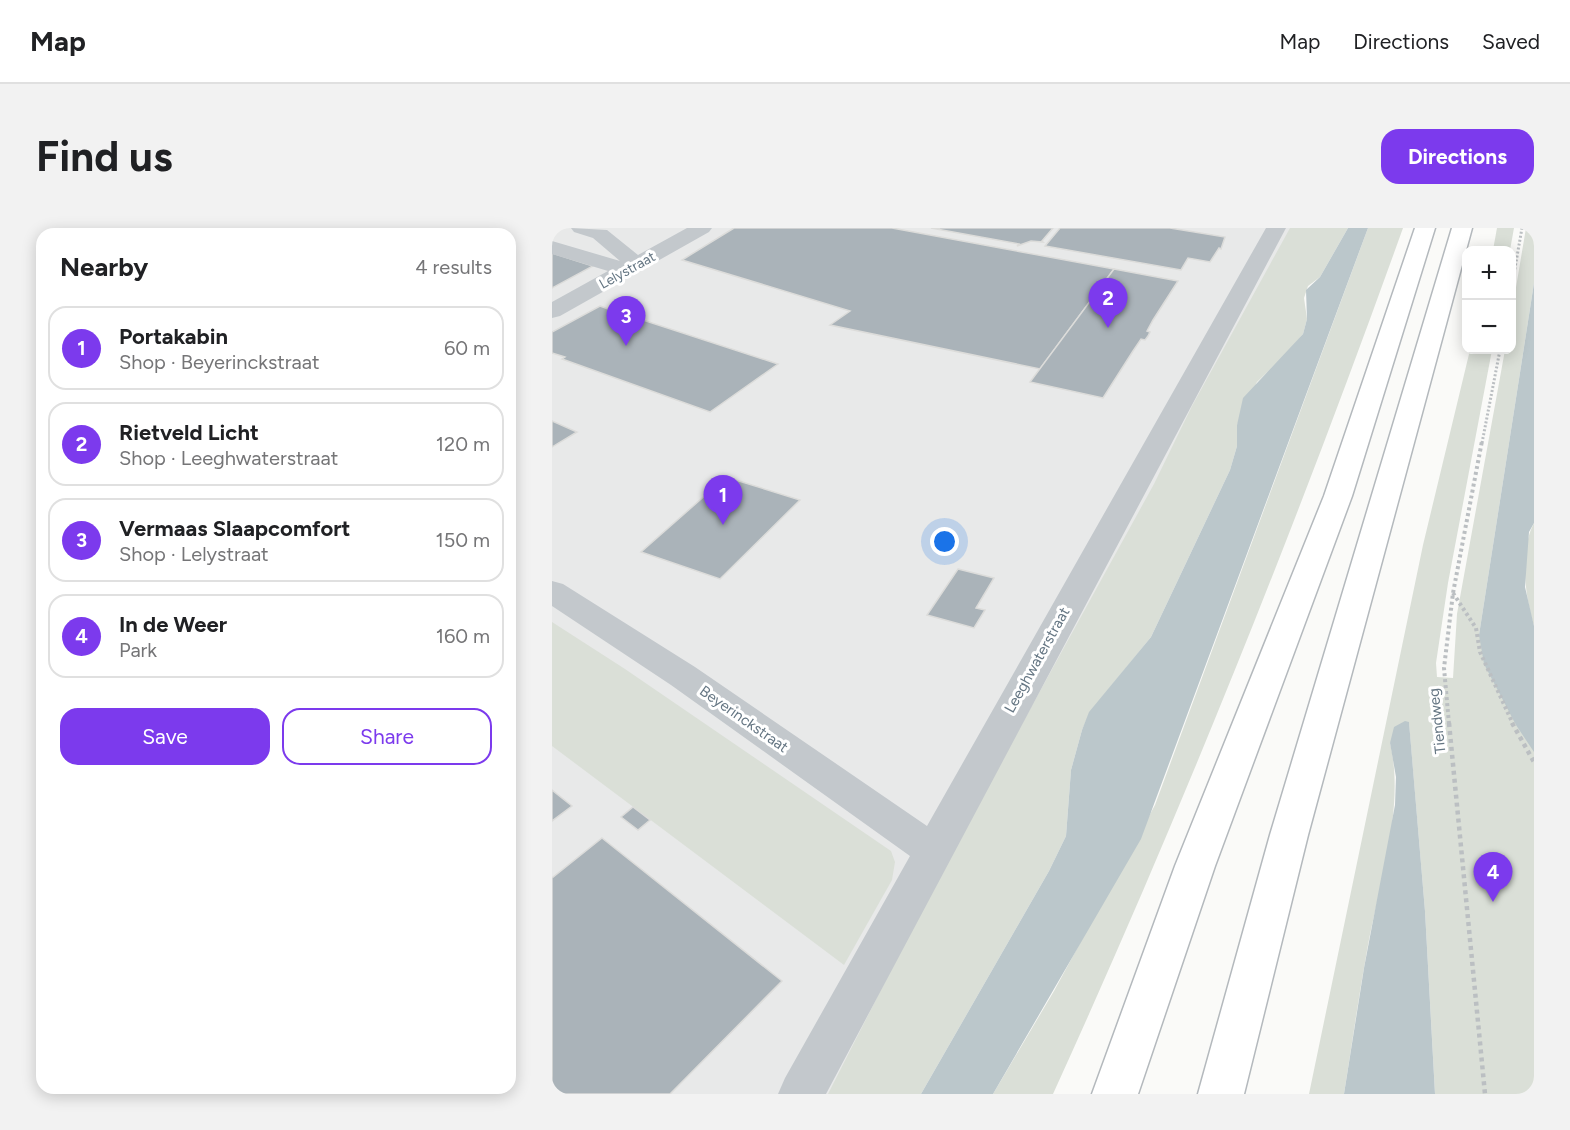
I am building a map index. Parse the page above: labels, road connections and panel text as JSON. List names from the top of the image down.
{
  "streets": {
    "street": ["Lelystraat", "Leeghwaterstraat", "Beyerinckstraat"],
    "path": ["Tiendweg"]
  },
  "crossings": [
    ["Leeghwaterstraat", "Beyerinckstraat"]
  ],
  "page": {
    "header": "Map",
    "nav": ["Map", "Directions", "Saved"],
    "buttons": [
      "Directions",
      ["Save", "Share"]
    ],
    "title": "Find us",
    "heading": ["Nearby", "4 results"],
    "map_buttons": ["+", "−"],
    "pins": [
      "2",
      "3",
      "1",
      "4"
    ],
    "list": [
      {
        "mark": "1",
        "name": "Portakabin",
        "note": "Shop · Beyerinckstraat",
        "value": "60 m"
      },
      {
        "mark": "2",
        "name": "Rietveld Licht",
        "note": "Shop · Leeghwaterstraat",
        "value": "120 m"
      },
      {
        "mark": "3",
        "name": "Vermaas Slaapcomfort",
        "note": "Shop · Lelystraat",
        "value": "150 m"
      },
      {
        "mark": "4",
        "name": "In de Weer",
        "note": "Park",
        "value": "160 m"
      }
    ]
  }
}
